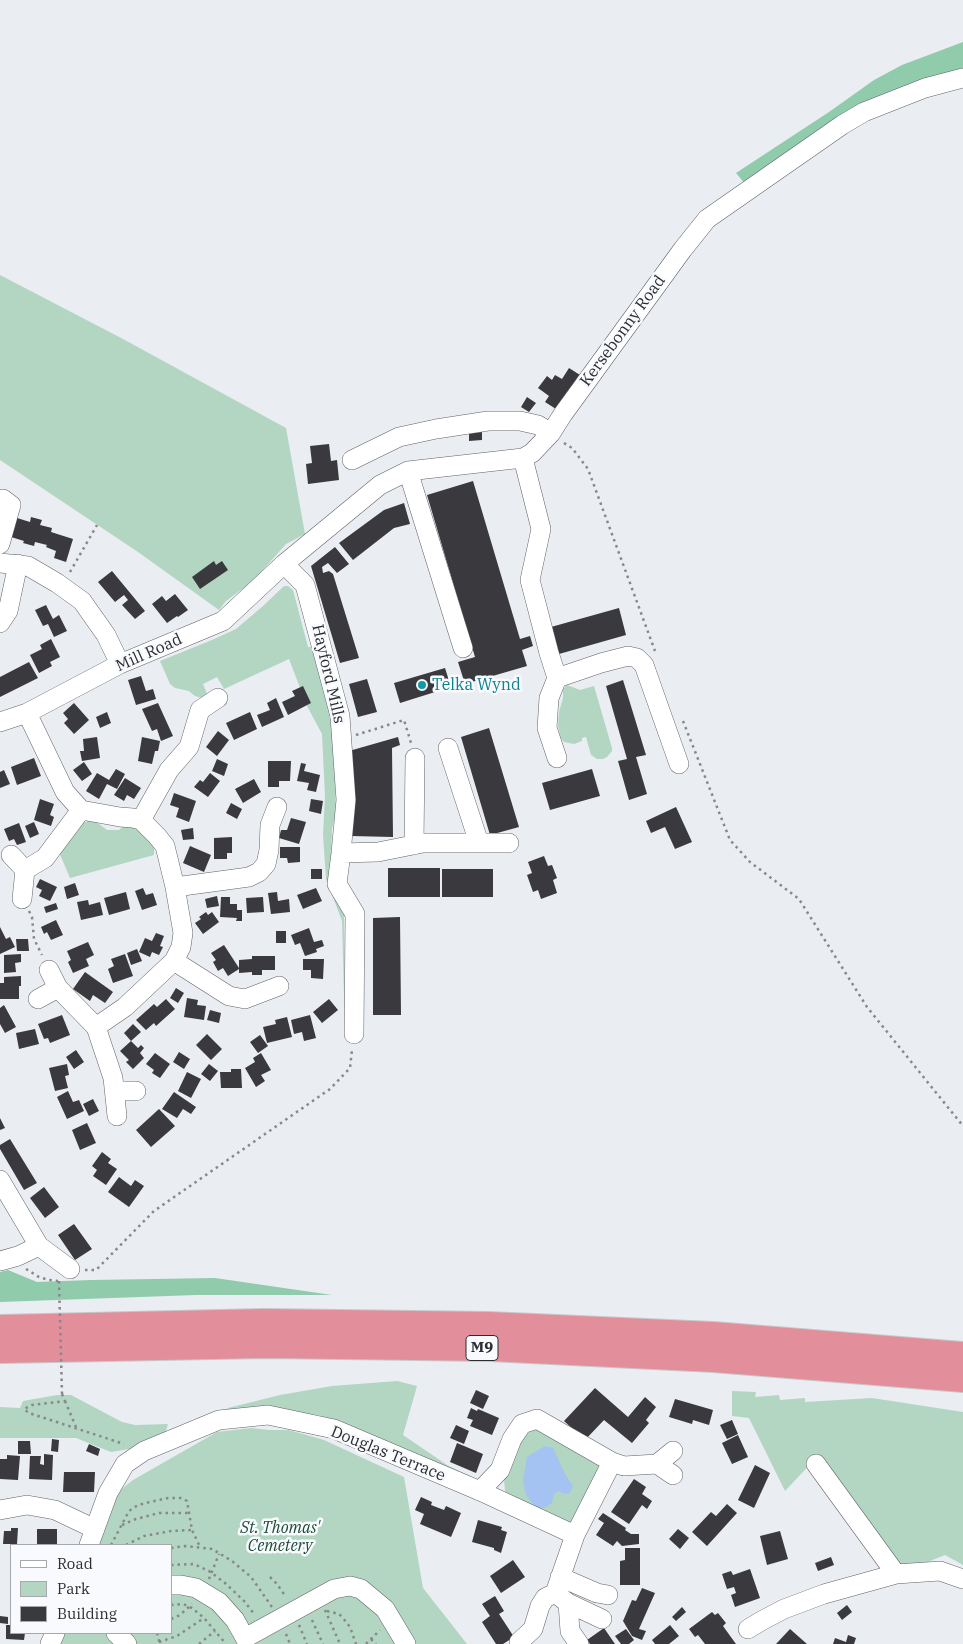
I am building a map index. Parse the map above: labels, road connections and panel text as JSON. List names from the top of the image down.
{
  "streets": {
    "highway": ["M9"],
    "street": [
      "Kersebonny Road",
      "Mill Road",
      "Hayford Mills",
      "Douglas Terrace"
    ]
  },
  "crossings": [
    ["Mill Road", "Hayford Mills"]
  ],
  "parks": ["St. Thomas' Cemetery"],
  "places": ["Telka Wynd"],
  "legend": ["Road", "Park", "Building"]
}
